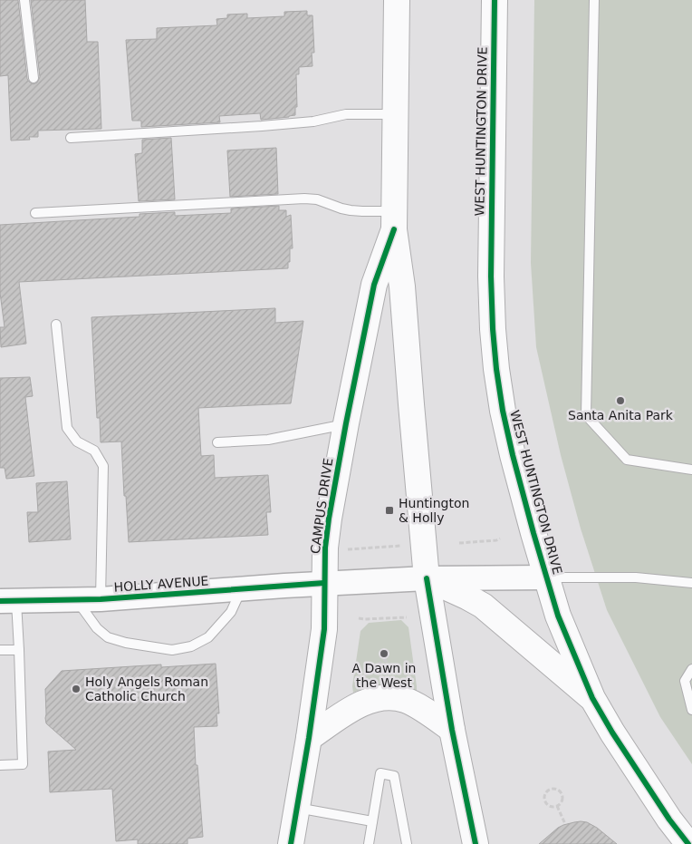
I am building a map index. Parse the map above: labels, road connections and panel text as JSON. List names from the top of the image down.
{
  "streets": {
    "main road": ["WEST HUNTINGTON DRIVE", "CAMPUS DRIVE"],
    "street": ["HOLLY AVENUE"]
  },
  "crossings": [
    ["WEST HUNTINGTON DRIVE", "HOLLY AVENUE"],
    ["CAMPUS DRIVE", "HOLLY AVENUE"]
  ],
  "places": {
    "other": ["Santa Anita Park", "A Dawn in the West", "Holy Angels Roman Catholic Church"],
    "transit": ["Huntington & Holly"]
  }
}
